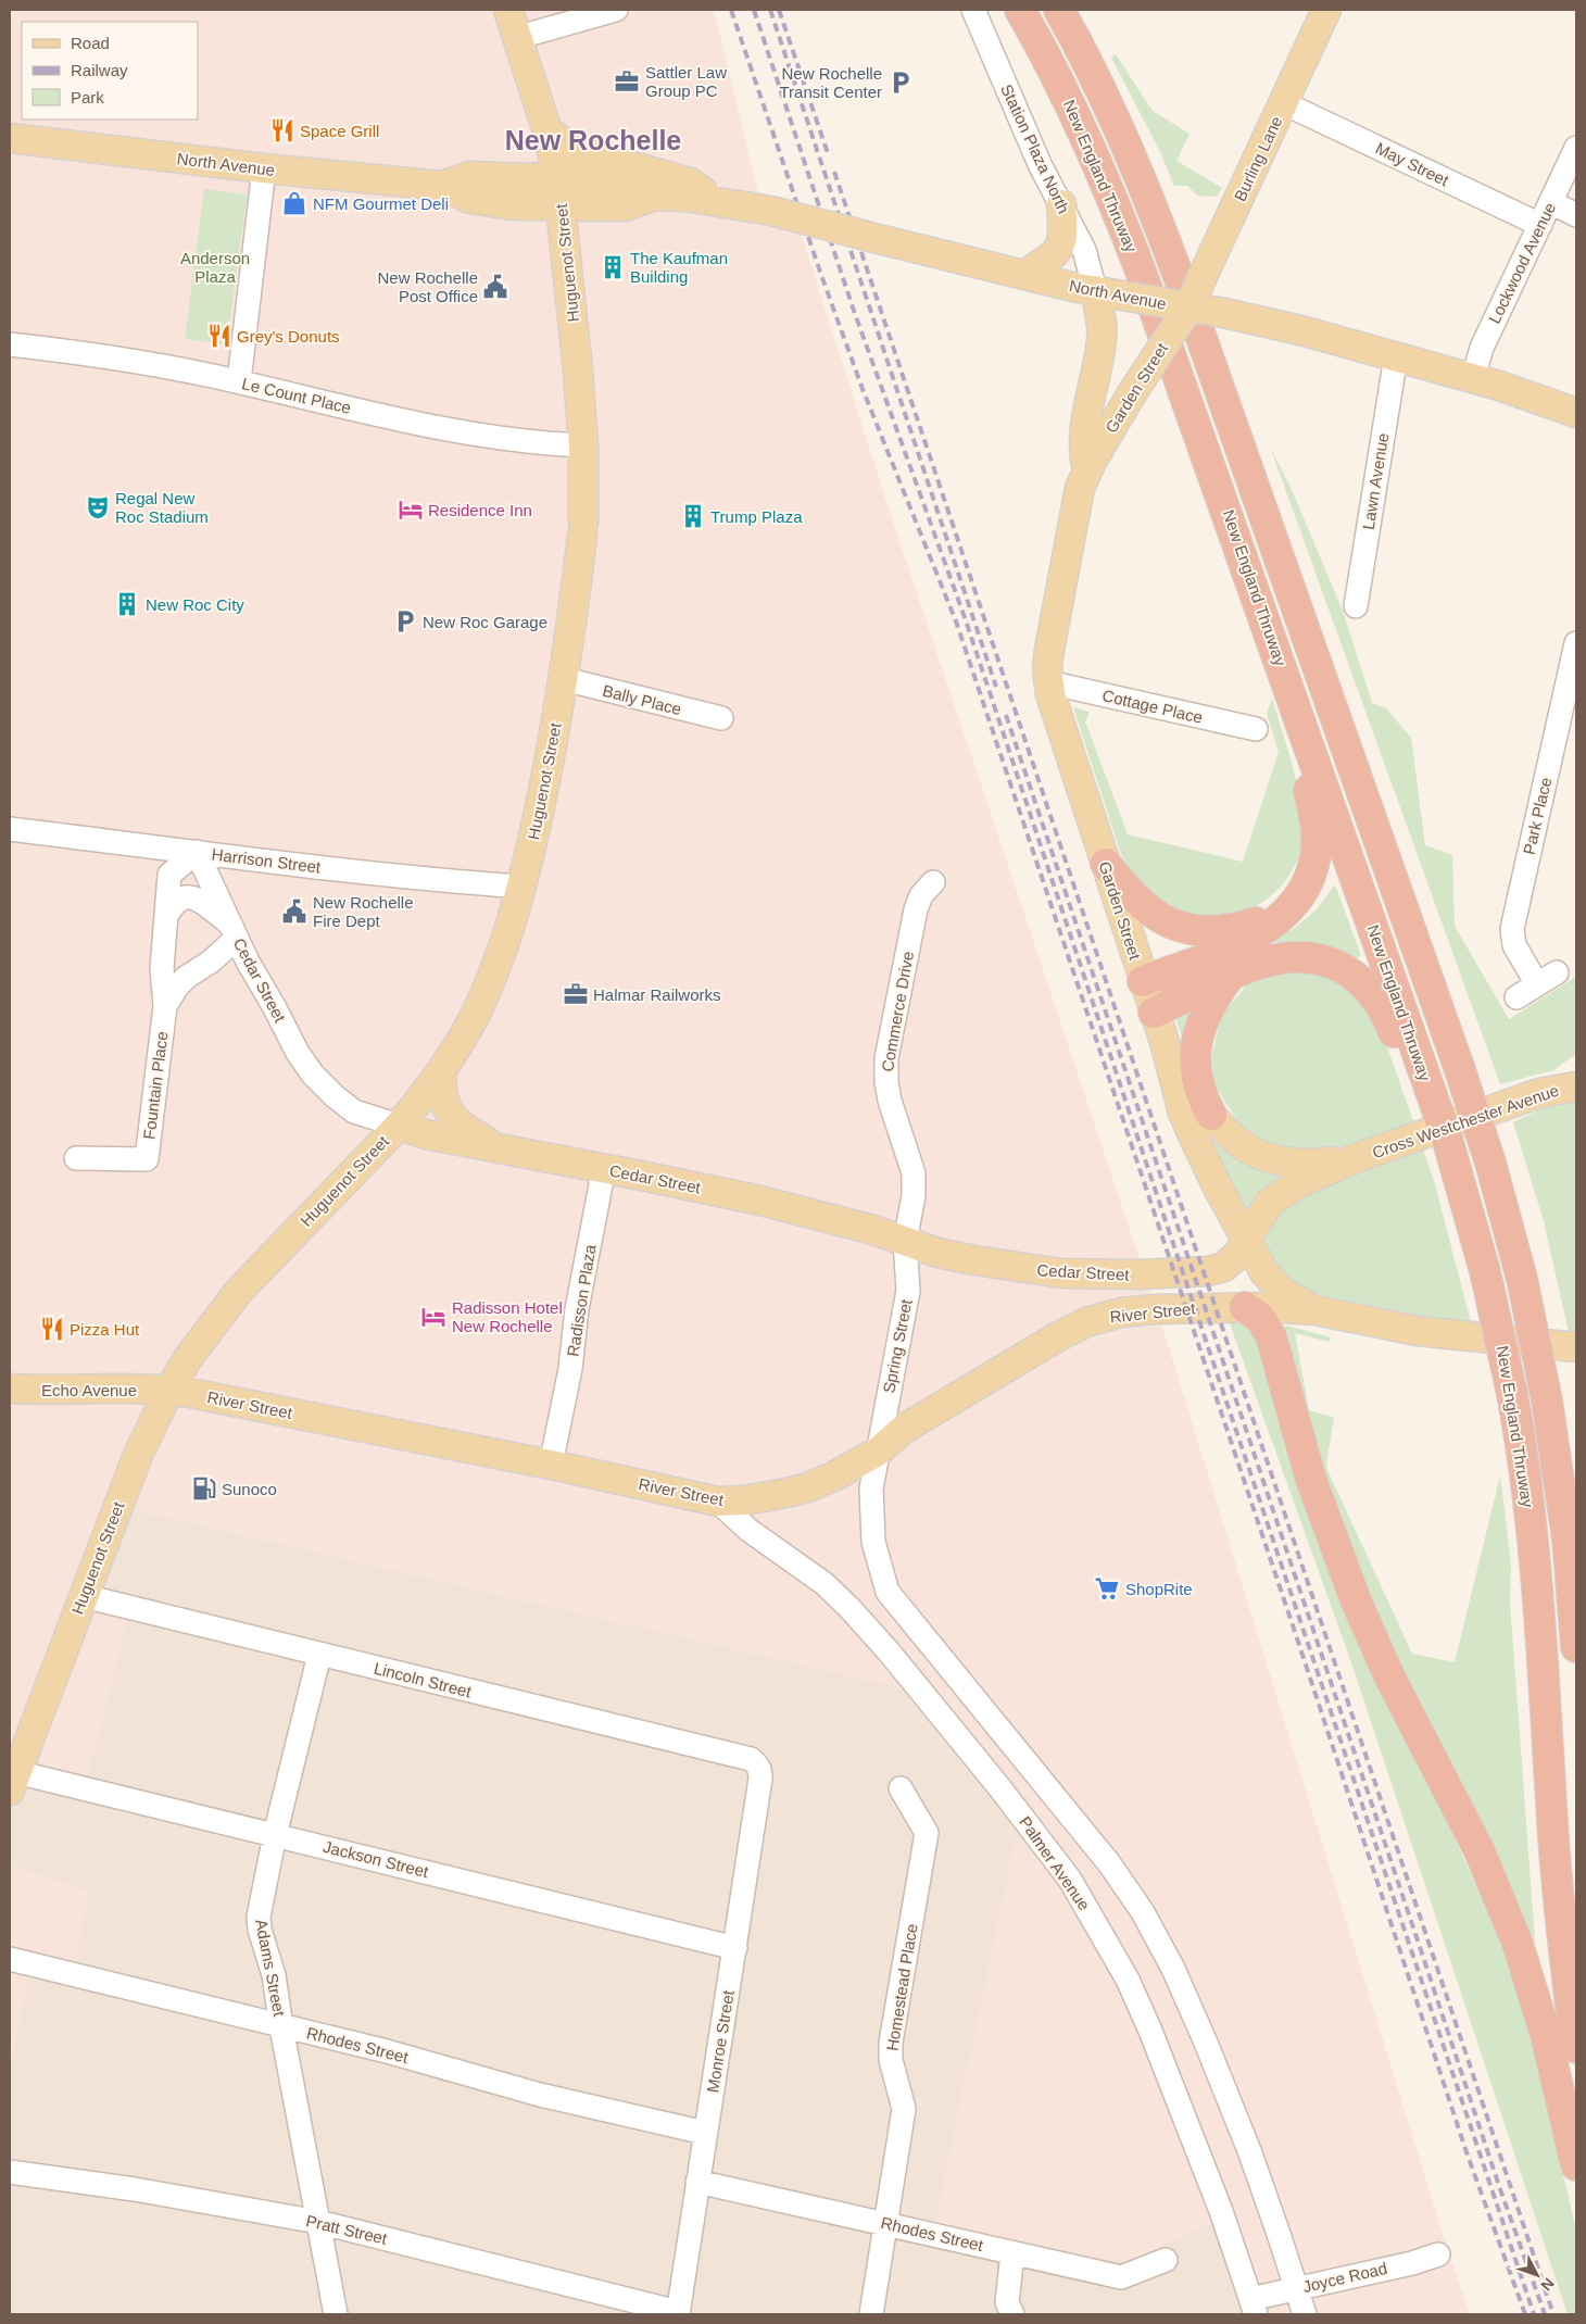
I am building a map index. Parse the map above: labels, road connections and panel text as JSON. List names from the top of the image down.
{
  "streets": {
    "highway": ["New England Thruway"],
    "main road": [
      "Burling Lane",
      "North Avenue",
      "Huguenot Street",
      "Garden Street",
      "Cedar Street",
      "Cross Westchester Avenue",
      "River Street",
      "Echo Avenue"
    ],
    "street": [
      "Station Plaza North",
      "May Street",
      "Lockwood Avenue",
      "Le Count Place",
      "Lawn Avenue",
      "Bally Place",
      "Cottage Place",
      "Park Place",
      "Harrison Street",
      "Commerce Drive",
      "Fountain Place",
      "Radisson Plaza",
      "Spring Street",
      "Lincoln Street",
      "Jackson Street",
      "Palmer Avenue",
      "Adams Street",
      "Homestead Place",
      "Monroe Street",
      "Rhodes Street",
      "Pratt Street",
      "Joyce Road"
    ]
  },
  "crossings": [
    ["Station Plaza North", "North Avenue"],
    ["Station Plaza North", "Garden Street"],
    ["Burling Lane", "North Avenue"],
    ["Burling Lane", "May Street"],
    ["Burling Lane", "Garden Street"],
    ["North Avenue", "Huguenot Street"],
    ["North Avenue", "Lockwood Avenue"],
    ["North Avenue", "Garden Street"],
    ["North Avenue", "Lawn Avenue"],
    ["May Street", "Lockwood Avenue"],
    ["Huguenot Street", "Le Count Place"],
    ["Huguenot Street", "Bally Place"],
    ["Huguenot Street", "Harrison Street"],
    ["Huguenot Street", "Cedar Street"],
    ["Huguenot Street", "River Street"],
    ["Huguenot Street", "Echo Avenue"],
    ["Huguenot Street", "Lincoln Street"],
    ["Huguenot Street", "Jackson Street"],
    ["Garden Street", "Cottage Place"],
    ["Garden Street", "Cedar Street"],
    ["Garden Street", "Cross Westchester Avenue"],
    ["Garden Street", "River Street"],
    ["Harrison Street", "Cedar Street"],
    ["Harrison Street", "Fountain Place"],
    ["Cedar Street", "Commerce Drive"],
    ["Cedar Street", "Fountain Place"],
    ["Cedar Street", "Cross Westchester Avenue"],
    ["Cedar Street", "Radisson Plaza"],
    ["Cedar Street", "Spring Street"],
    ["Commerce Drive", "Spring Street"],
    ["Radisson Plaza", "River Street"],
    ["River Street", "Spring Street"],
    ["River Street", "Echo Avenue"],
    ["River Street", "Palmer Avenue"],
    ["Lincoln Street", "Adams Street"],
    ["Lincoln Street", "Monroe Street"],
    ["Jackson Street", "Adams Street"],
    ["Jackson Street", "Monroe Street"],
    ["Palmer Avenue", "Joyce Road"],
    ["Adams Street", "Rhodes Street"],
    ["Adams Street", "Pratt Street"],
    ["Homestead Place", "Rhodes Street"],
    ["Monroe Street", "Rhodes Street"],
    ["Monroe Street", "Pratt Street"]
  ],
  "districts": ["New Rochelle"],
  "parks": ["Anderson Plaza"],
  "places": {
    "office": ["Sattler Law Group PC", "Halmar Railworks"],
    "parking": ["New Rochelle Transit Center", "New Roc Garage"],
    "restaurant": ["Space Grill", "Grey's Donuts", "Pizza Hut"],
    "shop": ["NFM Gourmet Deli"],
    "building": ["The Kaufman Building", "Trump Plaza", "New Roc City"],
    "public building": ["New Rochelle Post Office", "New Rochelle Fire Dept"],
    "theatre": ["Regal New Roc Stadium"],
    "hotel": ["Residence Inn", "Radisson Hotel New Rochelle"],
    "fuel station": ["Sunoco"],
    "supermarket": ["ShopRite"]
  },
  "legend": ["Road", "Railway", "Park"],
  "north": "bottom right"
}
